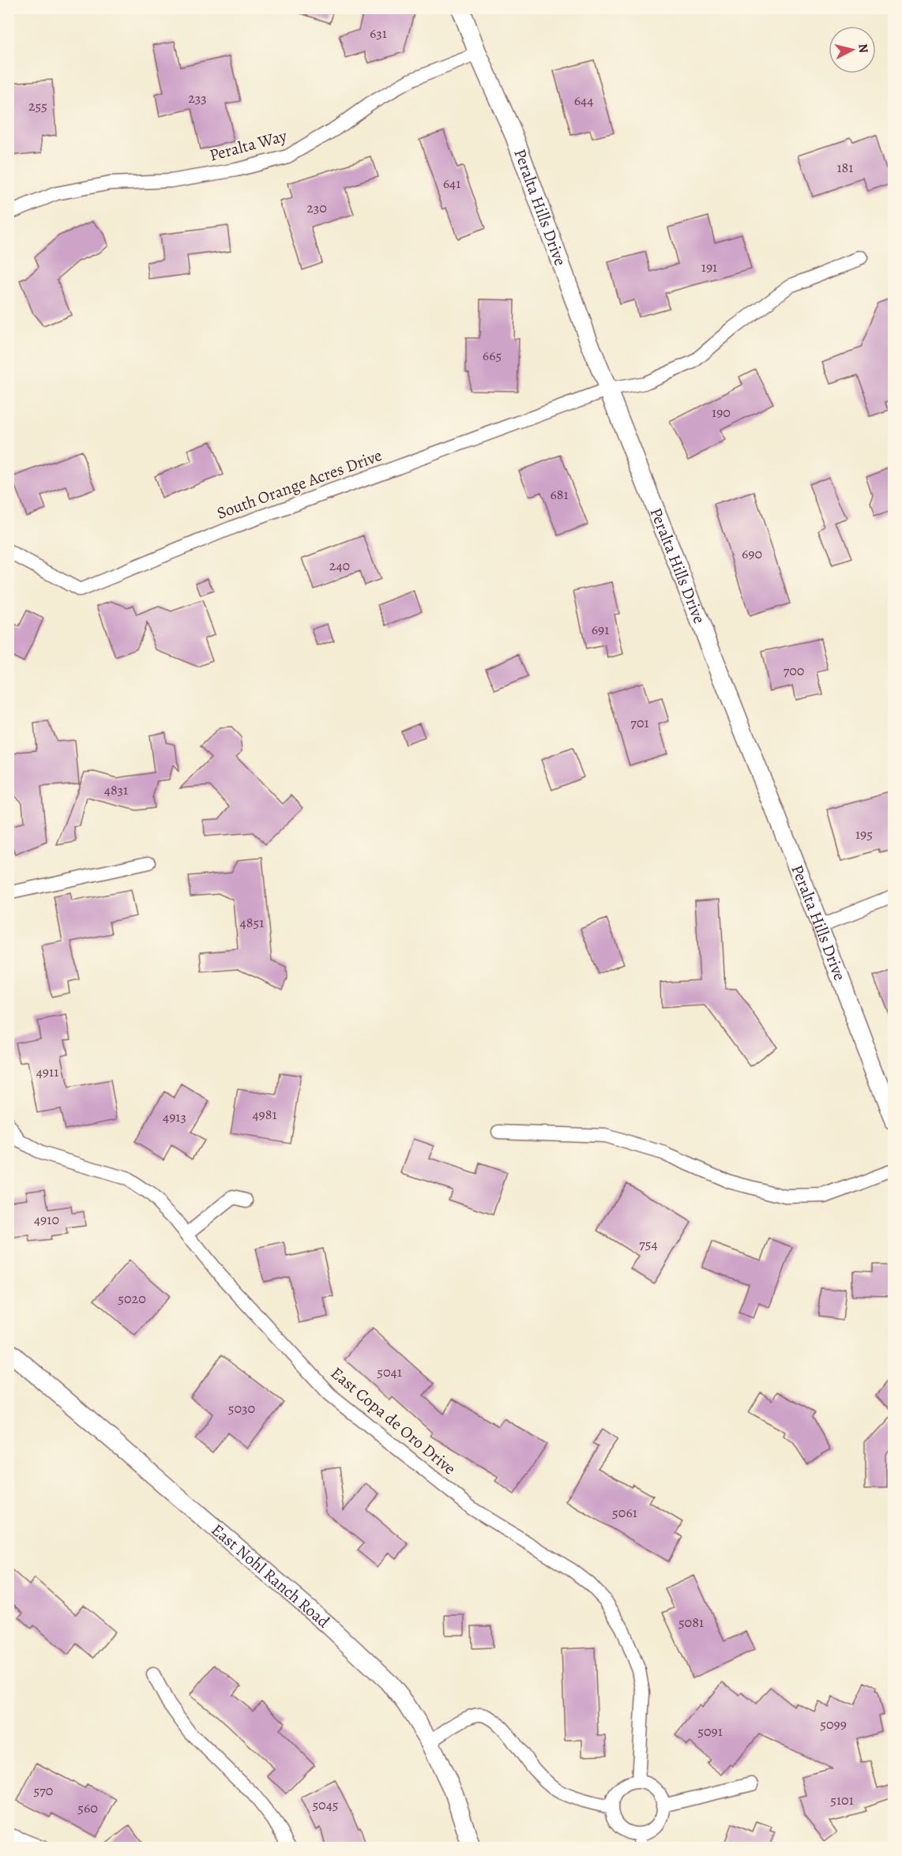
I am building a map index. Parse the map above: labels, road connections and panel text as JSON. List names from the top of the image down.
{
  "streets": {
    "street": [
      "Peralta Way",
      "Peralta Hills Drive",
      "South Orange Acres Drive",
      "East Copa de Oro Drive",
      "East Nohl Ranch Road"
    ]
  },
  "crossings": [
    ["Peralta Way", "Peralta Hills Drive"],
    ["Peralta Hills Drive", "South Orange Acres Drive"]
  ],
  "house_numbers": [
    "631",
    "233",
    "644",
    "255",
    "181",
    "641",
    "230",
    "191",
    "665",
    "190",
    "681",
    "690",
    "240",
    "691",
    "700",
    "701",
    "4831",
    "195",
    "4851",
    "4911",
    "4981",
    "4913",
    "4910",
    "754",
    "5020",
    "5041",
    "5030",
    "5061",
    "5081",
    "5099",
    "5091",
    "570",
    "5101",
    "5045",
    "560"
  ],
  "north": "right"
}
